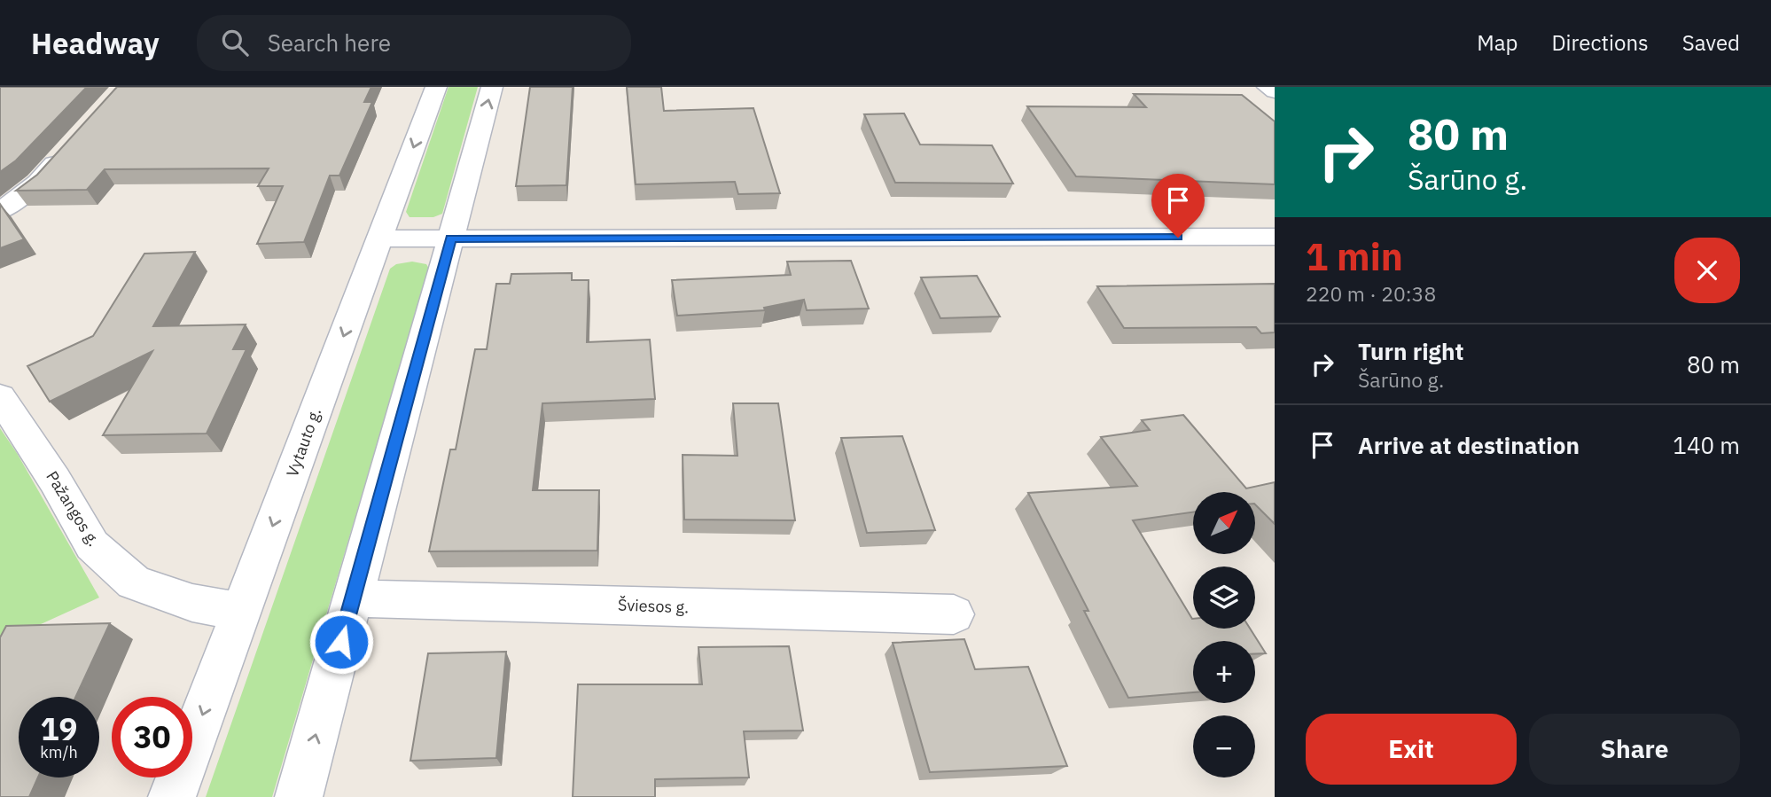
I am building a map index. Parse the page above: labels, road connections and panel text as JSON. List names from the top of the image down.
{
  "streets": {
    "street": ["Vytauto g.", "Pažangos g.", "Šviesos g."]
  },
  "crossings": [
    ["Vytauto g.", "Pažangos g."]
  ],
  "north": "top right",
  "page": {
    "header": "Headway",
    "search": "Search here",
    "nav": ["Map", "Directions", "Saved"],
    "turn": ["80 m", "Šarūno g."],
    "heading": ["1 min", "220 m · 20:38"],
    "list": [
      {
        "name": "Turn right",
        "note": "Šarūno g.",
        "value": "80 m"
      },
      {
        "name": "Arrive at destination",
        "value": "140 m"
      }
    ],
    "map_buttons": ["+", "−"],
    "speed": "19 km/h",
    "limit": "30",
    "buttons": ["Exit", "Share"]
  }
}
